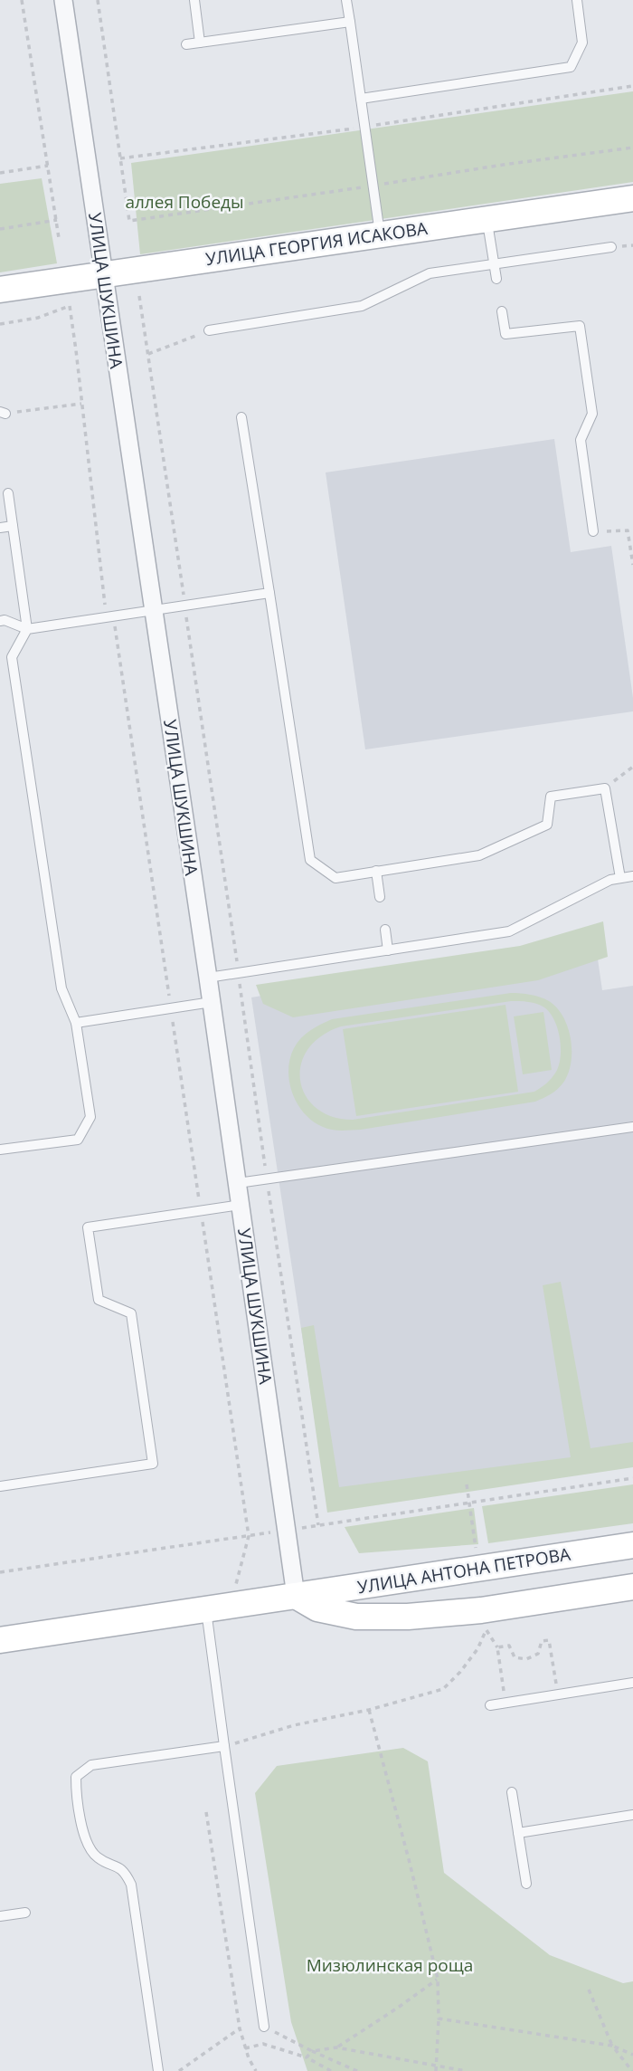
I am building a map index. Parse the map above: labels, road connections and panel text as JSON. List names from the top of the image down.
{
  "streets": {
    "street": ["УЛИЦА ГЕОРГИЯ ИСАКОВА", "УЛИЦА ШУКШИНА", "УЛИЦА АНТОНА ПЕТРОВА"]
  },
  "crossings": [
    ["УЛИЦА ГЕОРГИЯ ИСАКОВА", "УЛИЦА ШУКШИНА"],
    ["УЛИЦА ШУКШИНА", "УЛИЦА АНТОНА ПЕТРОВА"]
  ],
  "parks": ["аллея Победы", "Мизюлинская роща"]
}
